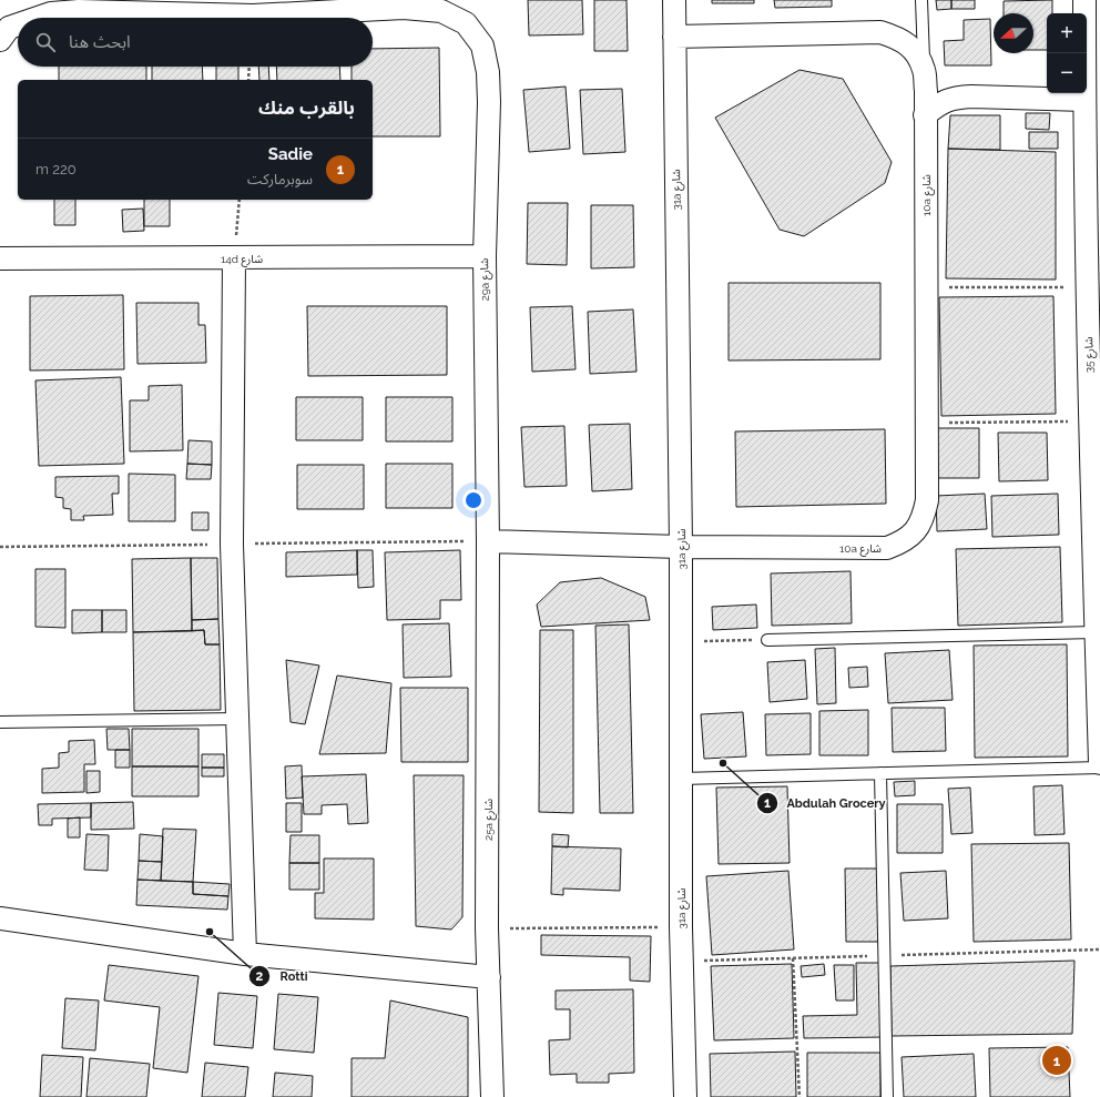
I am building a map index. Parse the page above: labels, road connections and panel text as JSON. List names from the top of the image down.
{
  "streets": {
    "street": [
      "31a شارع",
      "10a شارع",
      "14d شارع",
      "29a شارع",
      "شارع 35",
      "25a شارع"
    ]
  },
  "crossings": [
    ["31a شارع", "10a شارع"],
    ["10a شارع", "29a شارع"],
    ["10a شارع", "25a شارع"],
    ["14d شارع", "29a شارع"],
    ["29a شارع", "25a شارع"]
  ],
  "places": ["Abdulah Grocery", "Rotti"],
  "north": "left",
  "page": {
    "map_buttons": ["+", "−"],
    "search": "ابحث هنا",
    "heading": "بالقرب منك",
    "list": [
      {
        "mark": "1",
        "name": "Sadie",
        "note": "سوبرماركت",
        "value": "220 m"
      }
    ],
    "pins": "1"
  }
}
